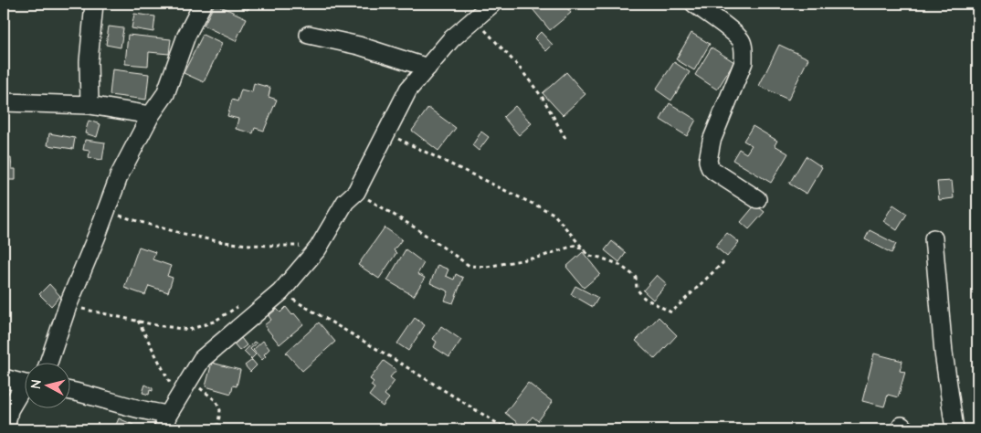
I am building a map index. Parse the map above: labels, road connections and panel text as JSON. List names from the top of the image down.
{
  "north": "left"
}
